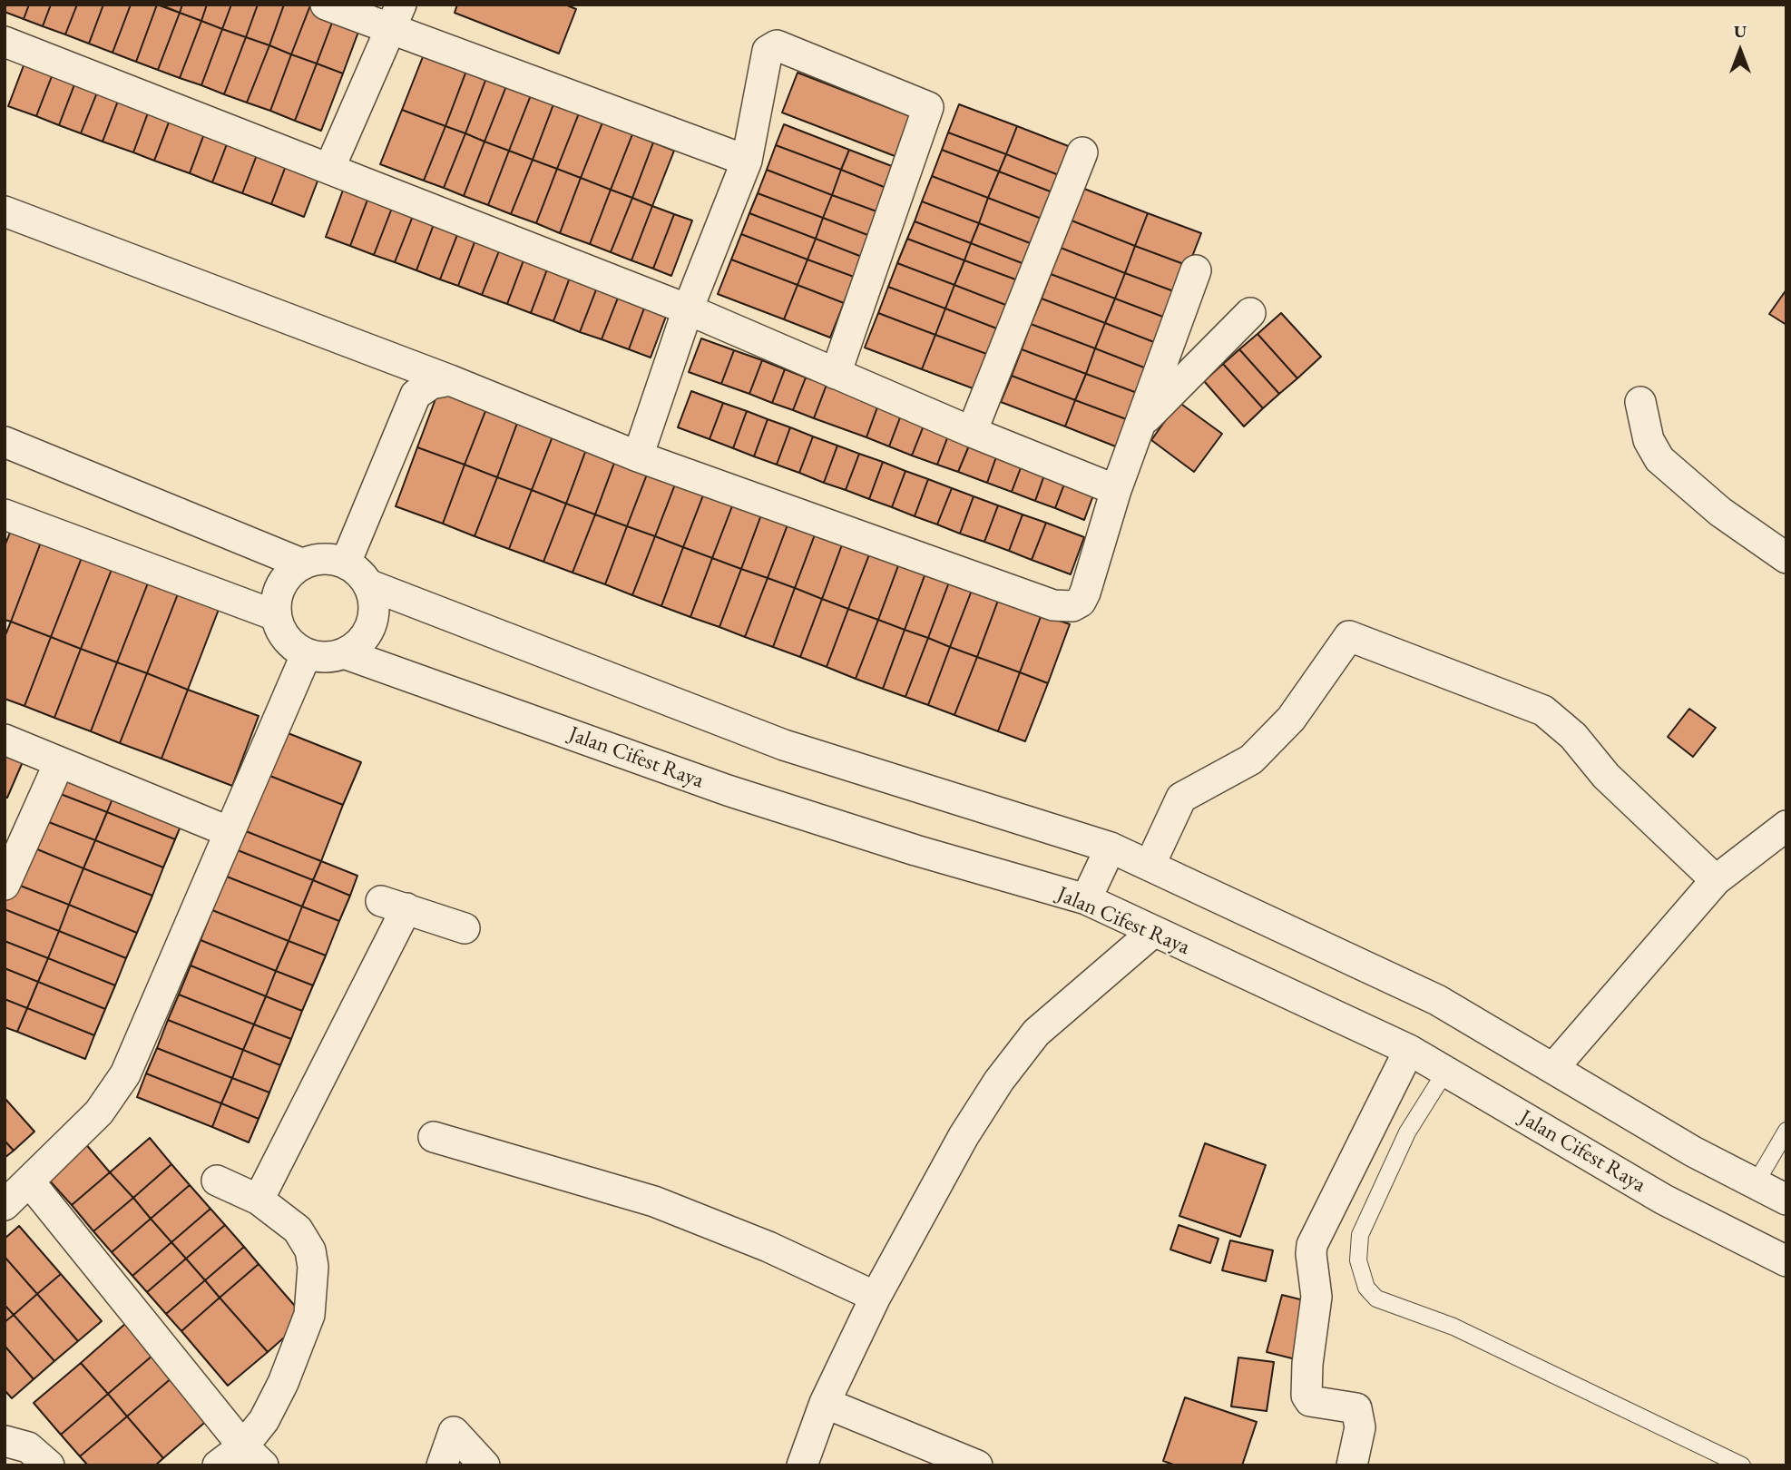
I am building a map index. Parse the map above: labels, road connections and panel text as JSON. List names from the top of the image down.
{
  "streets": {
    "street": ["Jalan Cifest Raya"]
  },
  "north": "top"
}
